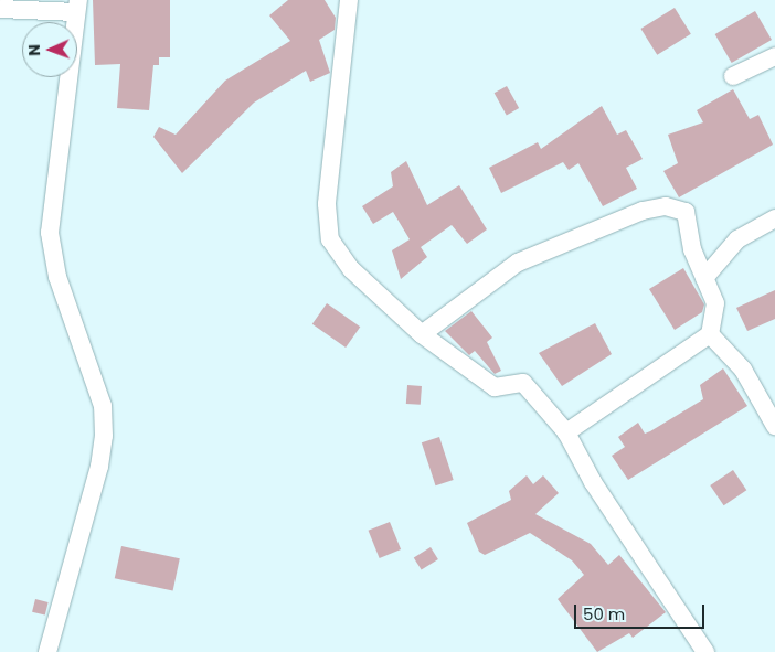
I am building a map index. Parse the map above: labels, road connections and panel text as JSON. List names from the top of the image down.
{
  "scale_bar": "50 m",
  "north": "left"
}
